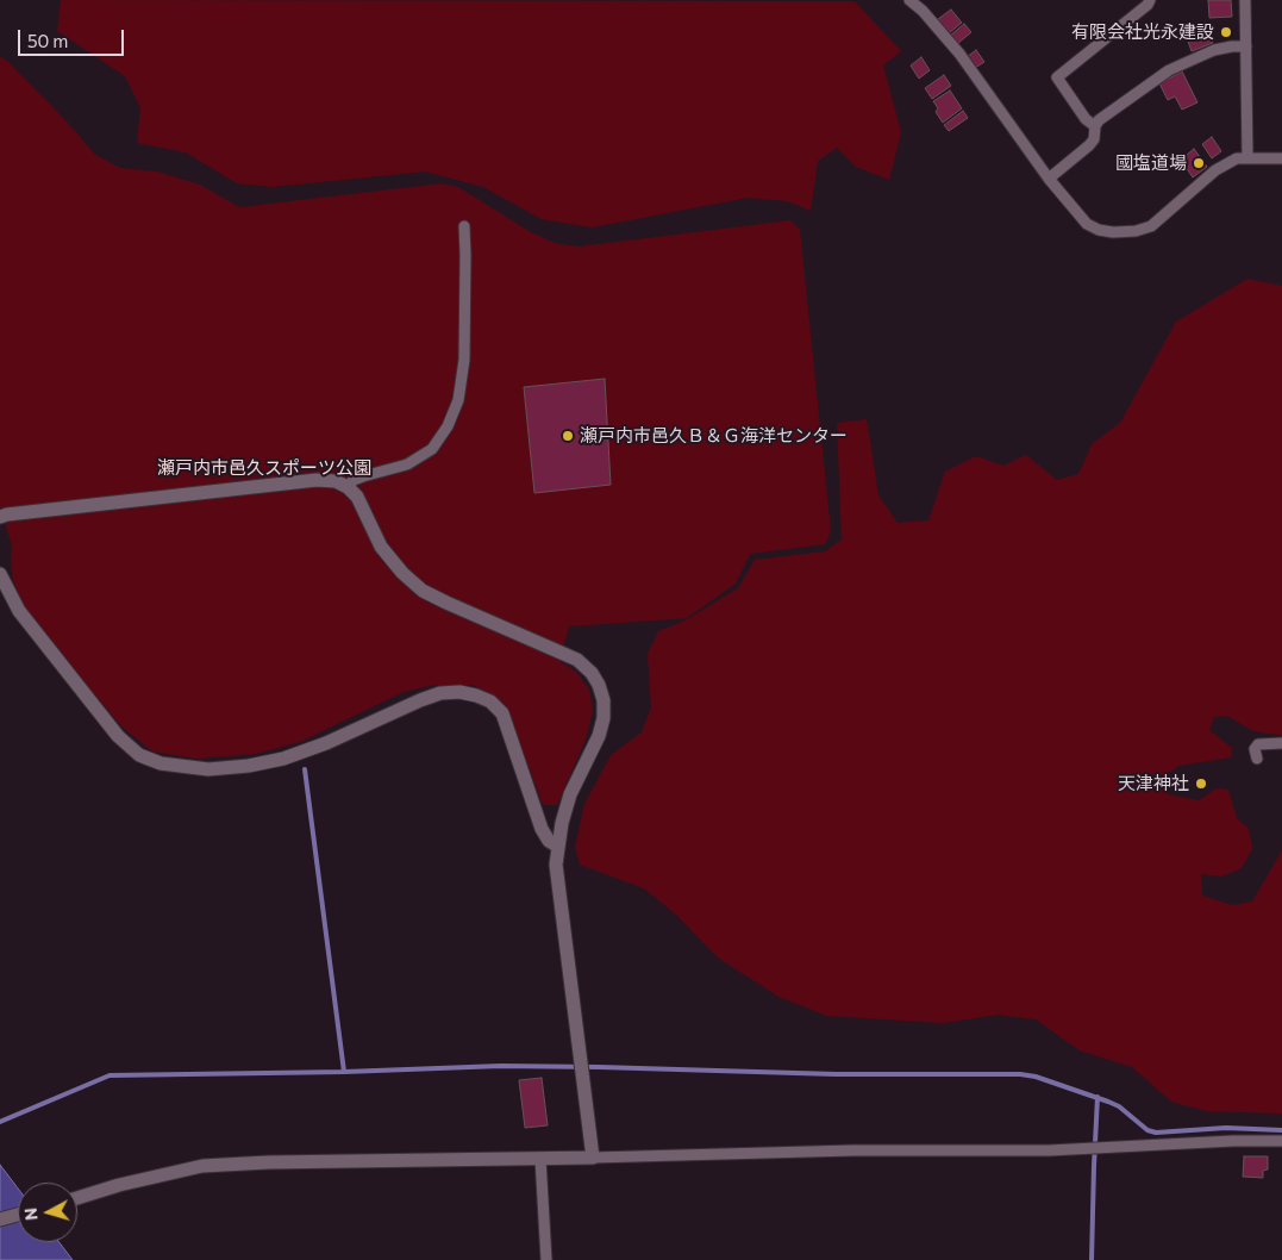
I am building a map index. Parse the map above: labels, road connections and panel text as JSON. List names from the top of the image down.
{
  "parks": ["瀬戸内市邑久スポーツ公園"],
  "places": [
    "有限会社光永建設",
    "國塩道場",
    "瀬戸内市邑久Ｂ＆Ｇ海洋センター",
    "天津神社"
  ],
  "scale_bar": "50 m",
  "north": "left"
}
